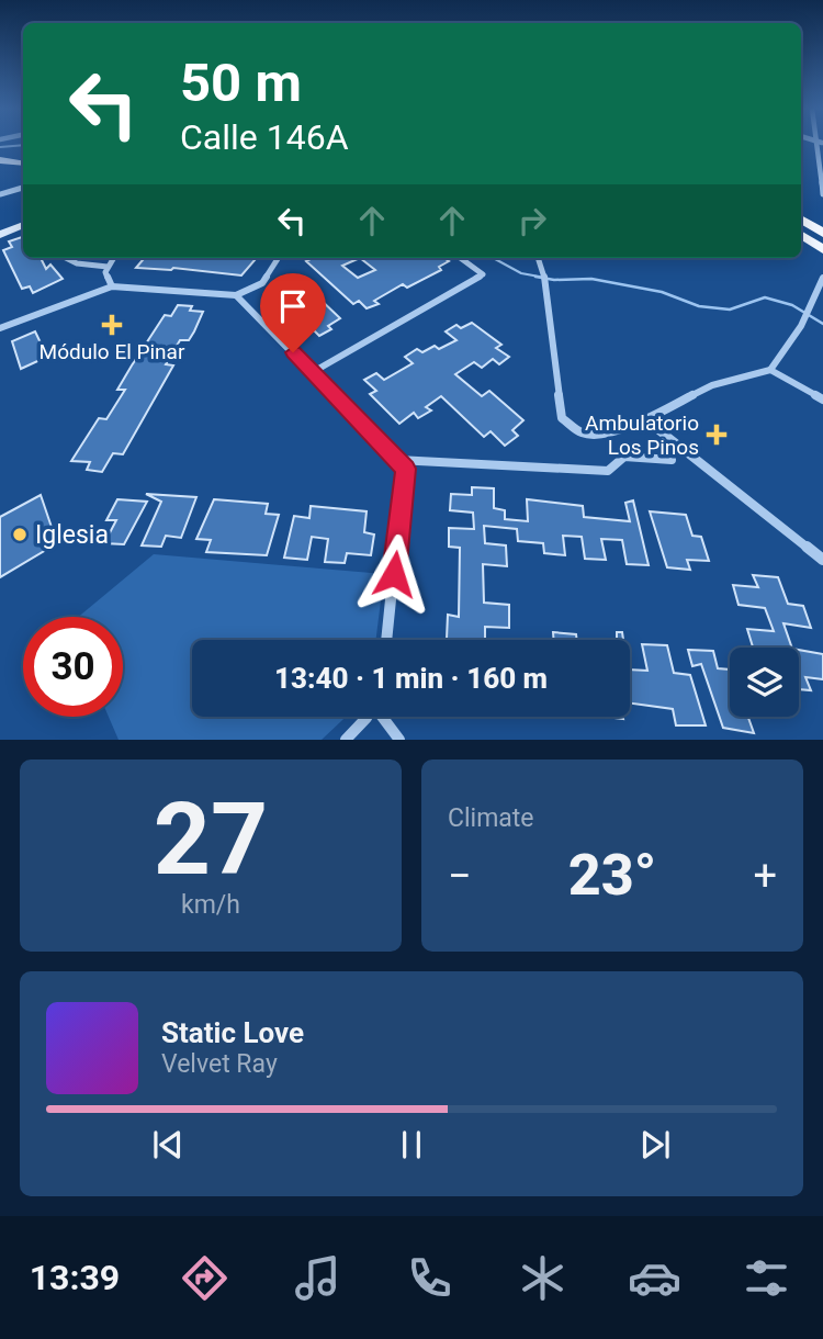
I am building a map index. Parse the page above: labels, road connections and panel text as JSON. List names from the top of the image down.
{
  "places": {
    "health": ["Módulo El Pinar", "Ambulatorio Los Pinos"],
    "other": ["Iglesia"]
  },
  "page": {
    "turn": ["50 m", "Calle 146A"],
    "limit": "30",
    "trip": "13:40 · 1 min · 160 m",
    "tile": [
      ["27", "km/h"],
      "Climate"
    ],
    "heat": ["−", "23°", "+"],
    "song": ["Static Love", "Velvet Ray"],
    "tabs": "13:39"
  }
}
